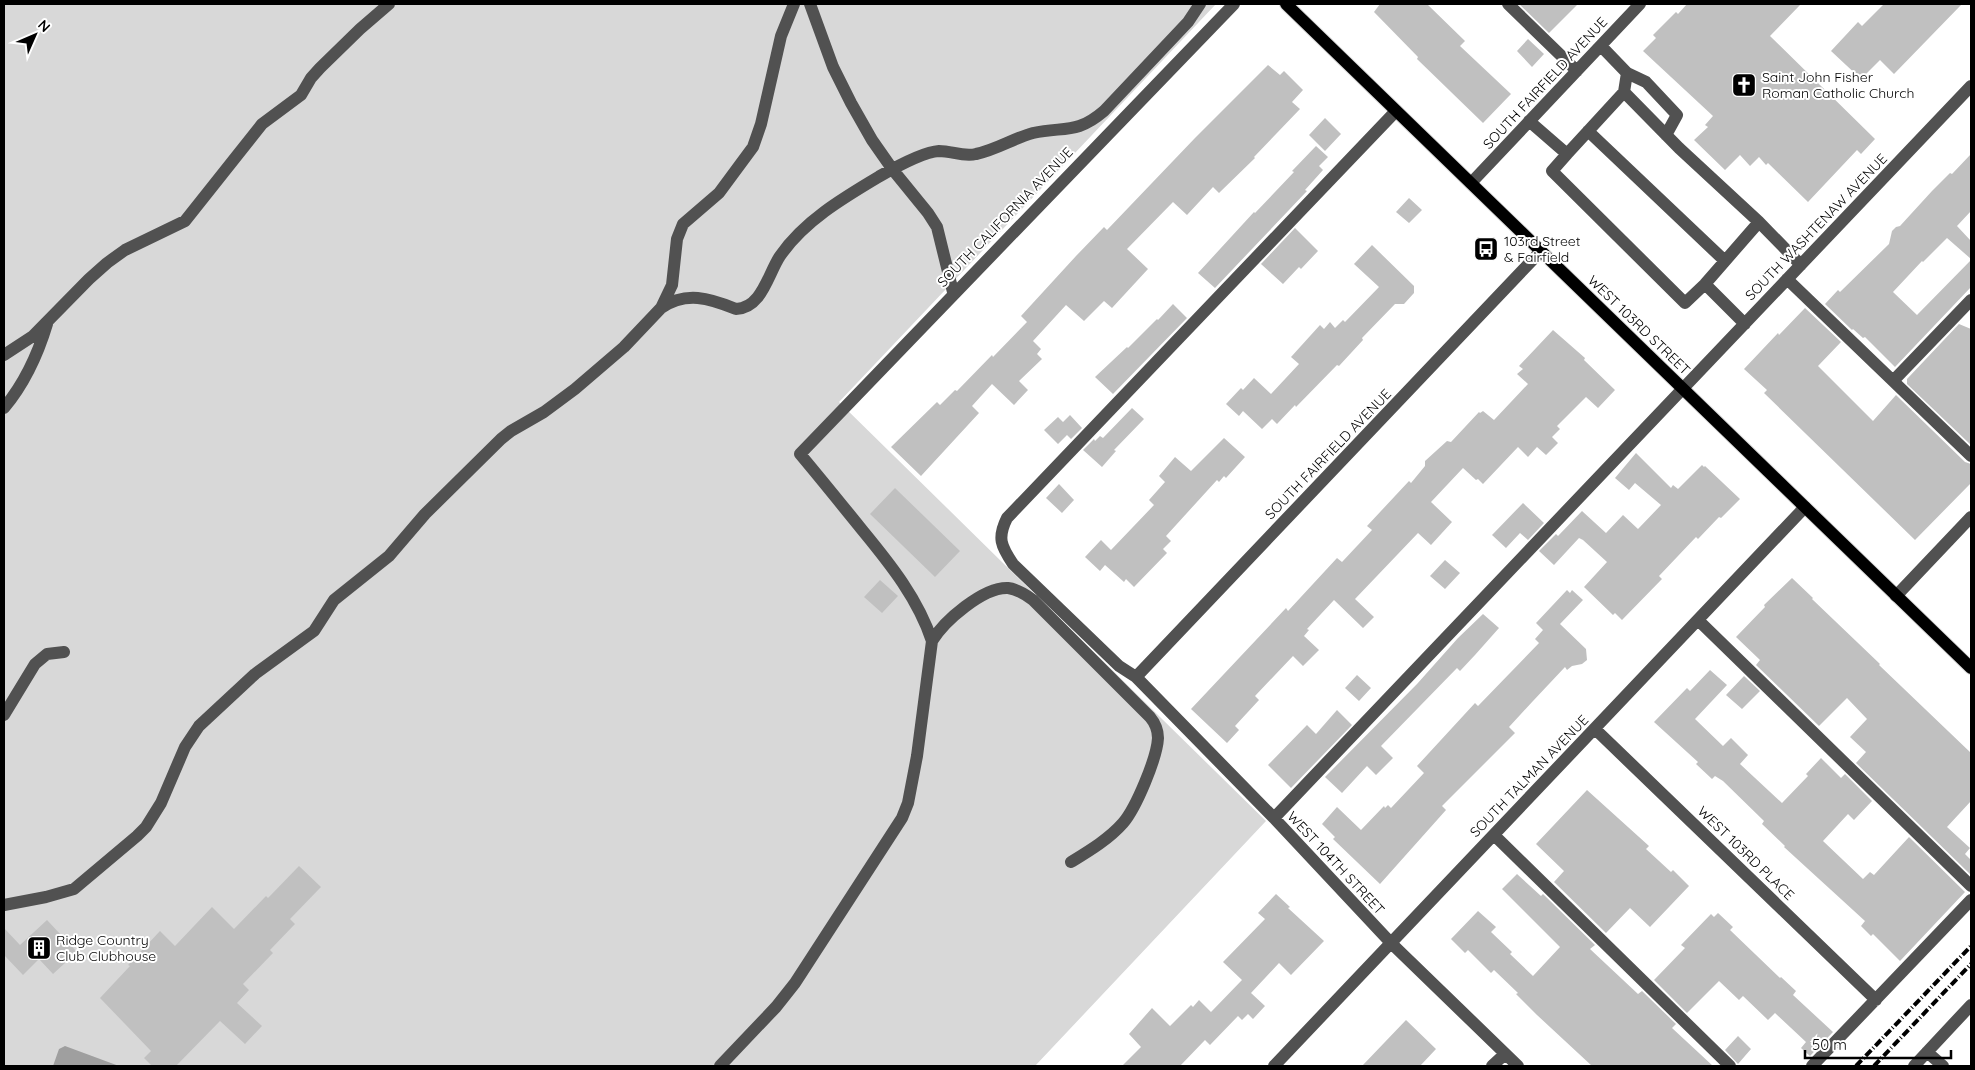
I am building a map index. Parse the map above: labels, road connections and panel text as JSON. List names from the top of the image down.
{
  "streets": {
    "main road": ["WEST 103RD STREET"],
    "street": [
      "SOUTH FAIRFIELD AVENUE",
      "SOUTH CALIFORNIA AVENUE",
      "SOUTH WASHTENAW AVENUE",
      "SOUTH TALMAN AVENUE",
      "WEST 103RD PLACE",
      "WEST 104TH STREET"
    ]
  },
  "crossings": [
    ["SOUTH FAIRFIELD AVENUE", "WEST 103RD STREET"],
    ["SOUTH FAIRFIELD AVENUE", "WEST 104TH STREET"],
    ["SOUTH WASHTENAW AVENUE", "WEST 103RD STREET"],
    ["SOUTH WASHTENAW AVENUE", "WEST 104TH STREET"],
    ["WEST 103RD STREET", "SOUTH TALMAN AVENUE"],
    ["WEST 103RD STREET", "WEST 104TH STREET"],
    ["SOUTH TALMAN AVENUE", "WEST 103RD PLACE"],
    ["SOUTH TALMAN AVENUE", "WEST 104TH STREET"]
  ],
  "places": {
    "church": ["Saint John Fisher Roman Catholic Church"],
    "bus stop": ["103rd Street & Fairfield"],
    "building": ["Ridge Country Club Clubhouse"]
  },
  "scale_bar": "50 m",
  "north": "top right"
}
